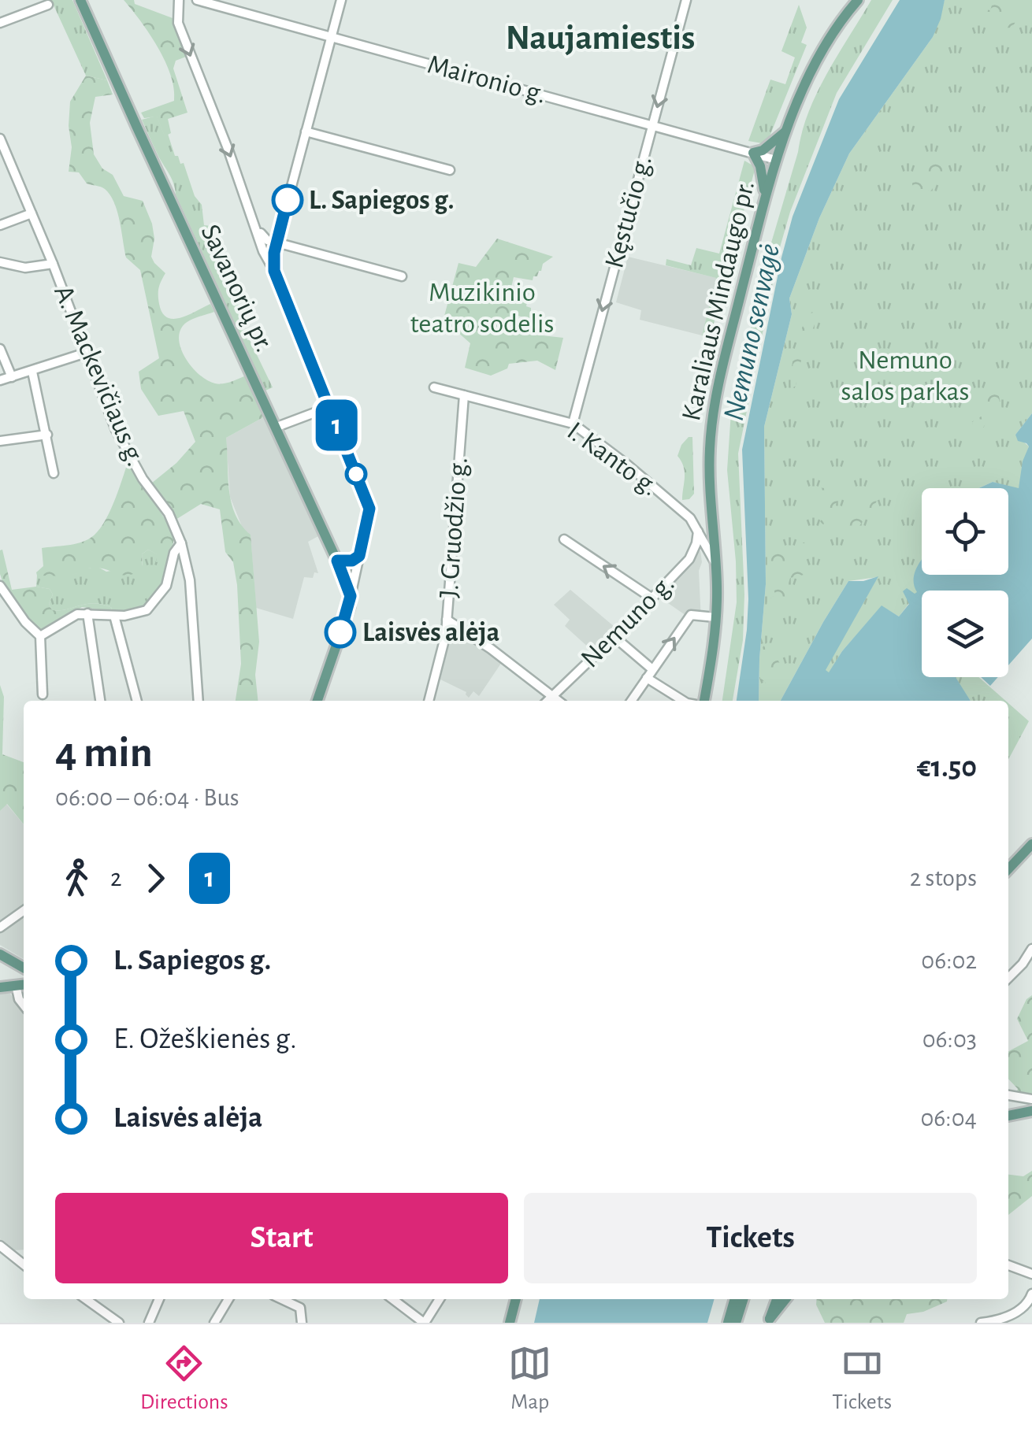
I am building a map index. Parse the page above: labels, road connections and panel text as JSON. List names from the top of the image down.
{
  "streets": {
    "main road": ["Savanorių pr.", "Karaliaus Mindaugo pr."],
    "street": [
      "Maironio g.",
      "Kęstučio g.",
      "A. Mackevičiaus g.",
      "I. Kanto g.",
      "J. Gruodžio g.",
      "Nemuno g."
    ]
  },
  "crossings": [
    ["Maironio g.", "Kęstučio g."],
    ["Maironio g.", "Karaliaus Mindaugo pr."],
    ["Kęstučio g.", "I. Kanto g."],
    ["Karaliaus Mindaugo pr.", "I. Kanto g."],
    ["I. Kanto g.", "J. Gruodžio g."],
    ["I. Kanto g.", "Nemuno g."]
  ],
  "one_way": ["Kęstučio g."],
  "districts": ["Naujamiestis"],
  "water": ["Nemuno senvagė"],
  "parks": ["Muzikinio teatro sodelis", "Nemuno salos parkas"],
  "places": ["L. Sapiegos g.", "Laisvės alėja"],
  "lines": ["bus line 1"],
  "page": {
    "on_map": "1",
    "heading": ["4 min", "06:00 – 06:04 · Bus", "€1.50"],
    "legs": ["2", "1", "2 stops"],
    "list": [
      {
        "name": "L. Sapiegos g.",
        "value": "06:02"
      },
      {
        "name": "E. Ožeškienės g.",
        "value": "06:03"
      },
      {
        "name": "Laisvės alėja",
        "value": "06:04"
      }
    ],
    "buttons": ["Start", "Tickets"],
    "tabs": ["Directions", "Map", "Tickets"]
  }
}
